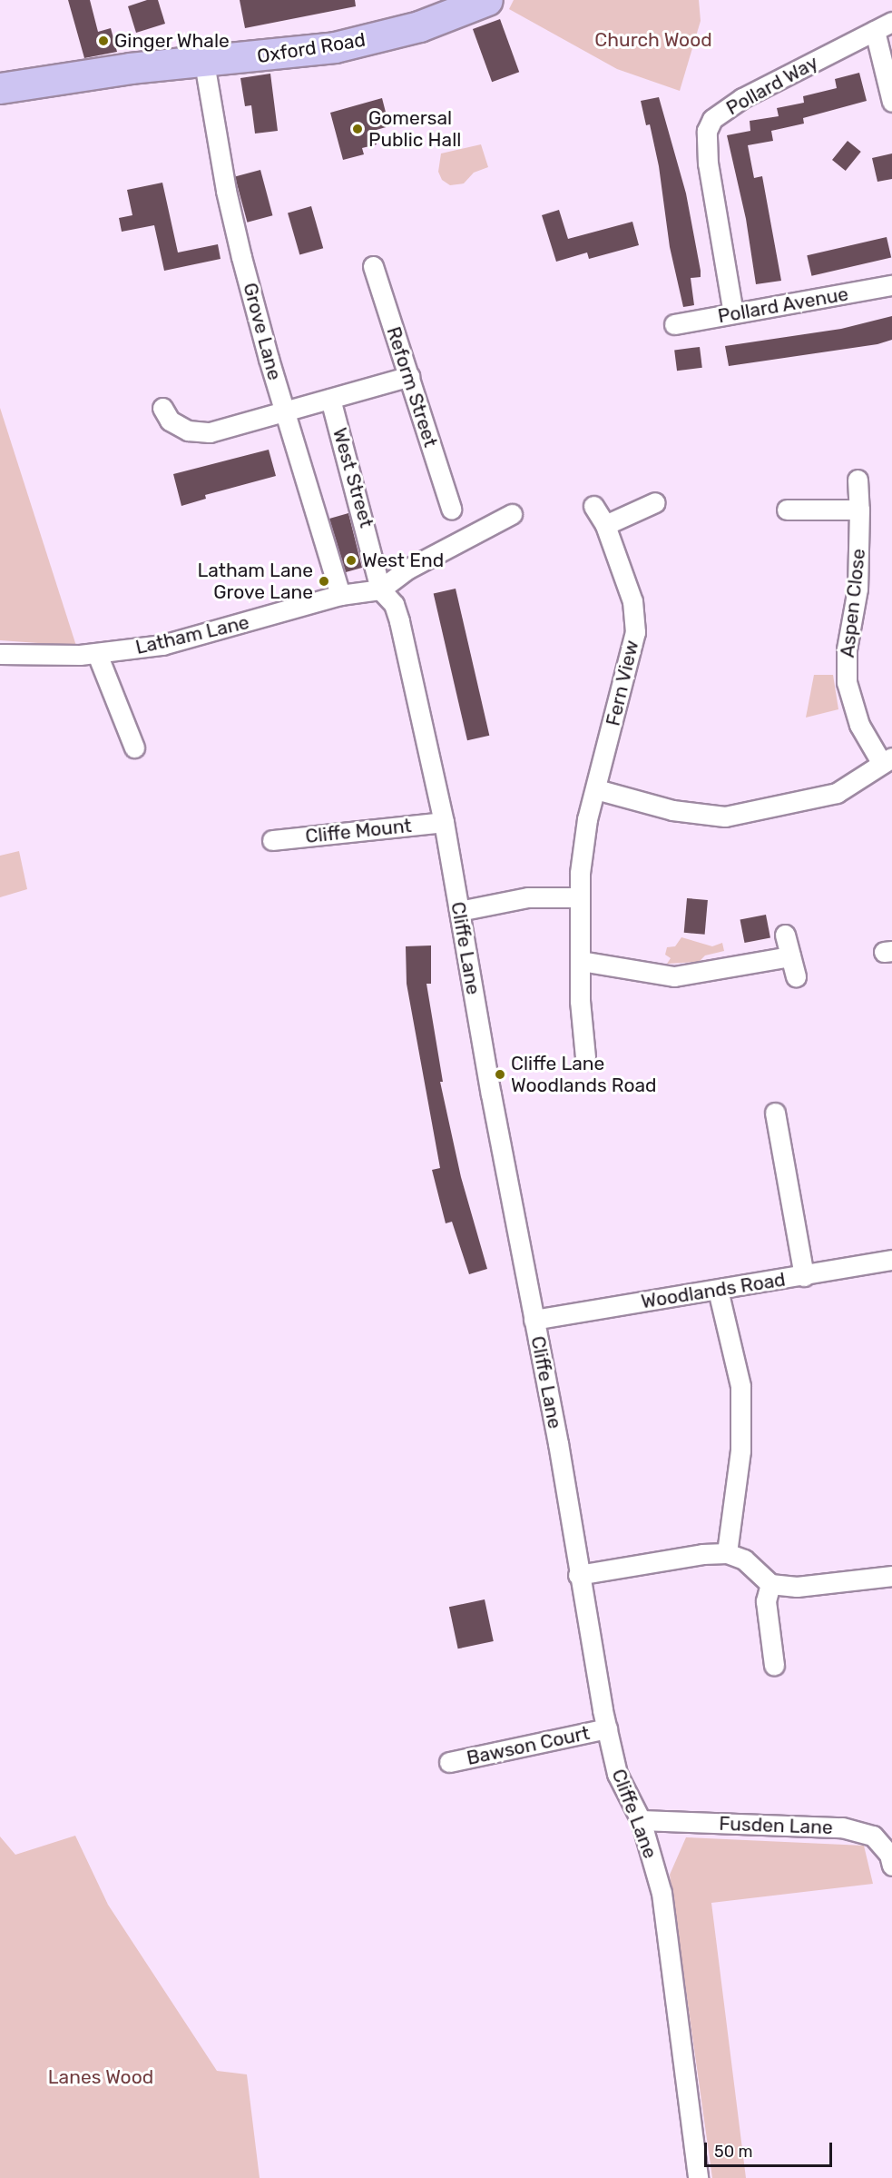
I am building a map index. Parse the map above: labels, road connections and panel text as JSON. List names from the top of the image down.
{
  "streets": {
    "main road": ["Oxford Road"],
    "street": [
      "Pollard Way",
      "Pollard Avenue",
      "Grove Lane",
      "Reform Street",
      "West Street",
      "Aspen Close",
      "Latham Lane",
      "Fern View",
      "Cliffe Mount",
      "Cliffe Lane",
      "Woodlands Road",
      "Bawson Court",
      "Fusden Lane"
    ]
  },
  "crossings": [
    ["Oxford Road", "Grove Lane"],
    ["Pollard Way", "Pollard Avenue"],
    ["Grove Lane", "Latham Lane"],
    ["West Street", "Latham Lane"],
    ["West Street", "Cliffe Lane"],
    ["Latham Lane", "Cliffe Lane"],
    ["Cliffe Mount", "Cliffe Lane"],
    ["Cliffe Lane", "Woodlands Road"],
    ["Cliffe Lane", "Bawson Court"],
    ["Cliffe Lane", "Fusden Lane"]
  ],
  "parks": ["Church Wood", "Lanes Wood"],
  "places": [
    "Ginger Whale",
    "Gomersal Public Hall",
    "West End",
    "Latham Lane Grove Lane",
    "Cliffe Lane Woodlands Road"
  ],
  "scale_bar": "50 m"
}
